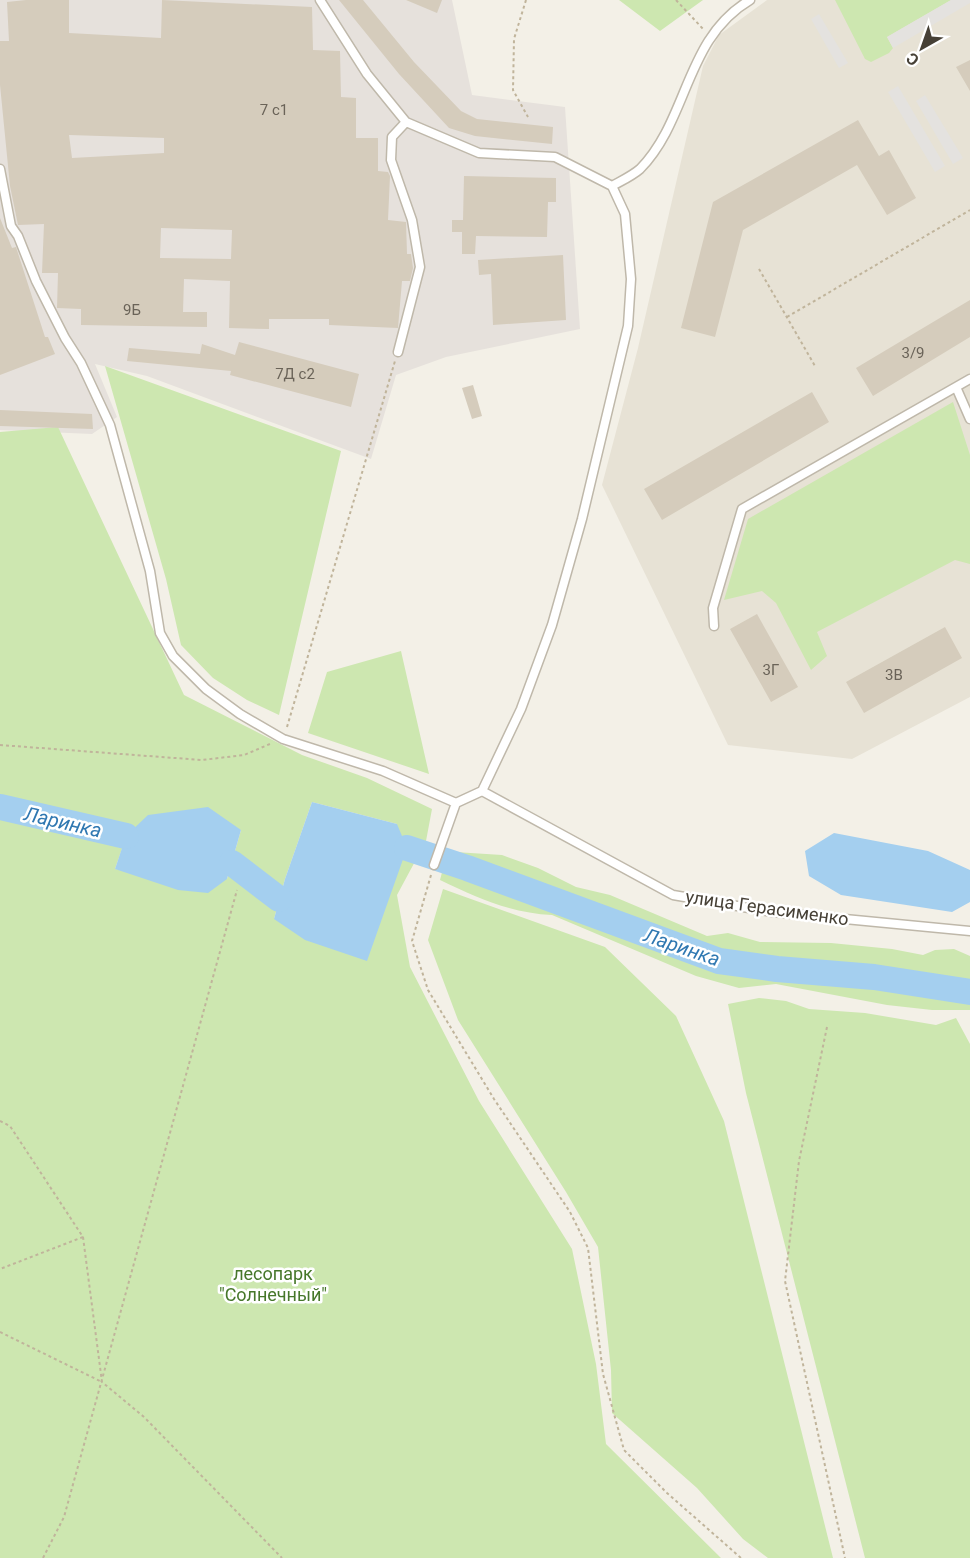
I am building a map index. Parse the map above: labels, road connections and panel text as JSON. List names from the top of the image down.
{
  "streets": {
    "lane": ["улица Герасименко"]
  },
  "water": ["Ларинка"],
  "parks": ["лесопарк \"Солнечный\""],
  "house_numbers": [
    "7 с1",
    "9Б",
    "3/9",
    "7Д с2",
    "3Г",
    "3В"
  ],
  "north": "bottom left"
}
